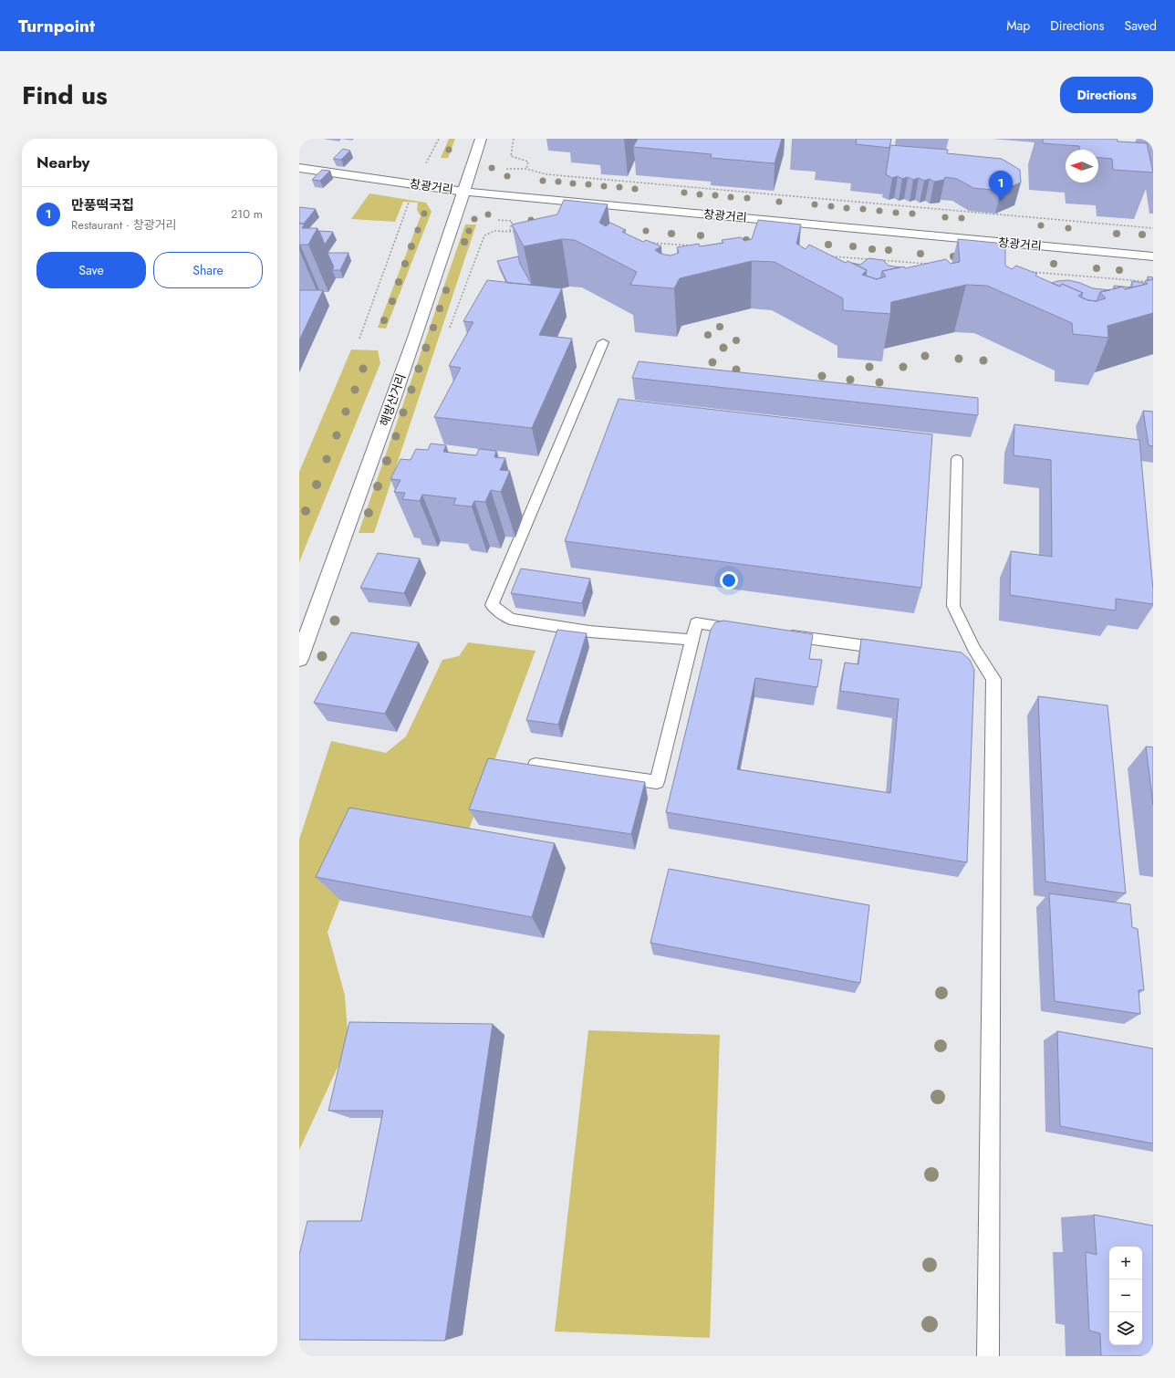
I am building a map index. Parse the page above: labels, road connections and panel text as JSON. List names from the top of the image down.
{
  "streets": {
    "main road": ["창광거리", "해방산거리"]
  },
  "crossings": [
    ["창광거리", "해방산거리"]
  ],
  "north": "left",
  "page": {
    "header": "Turnpoint",
    "nav": ["Map", "Directions", "Saved"],
    "title": "Find us",
    "buttons": [
      "Directions",
      ["Save", "Share"]
    ],
    "heading": "Nearby",
    "pins": "1",
    "list": [
      {
        "mark": "1",
        "name": "만풍떡국집",
        "note": "Restaurant · 창광거리",
        "value": "210 m"
      }
    ],
    "map_buttons": ["+", "−"]
  }
}
